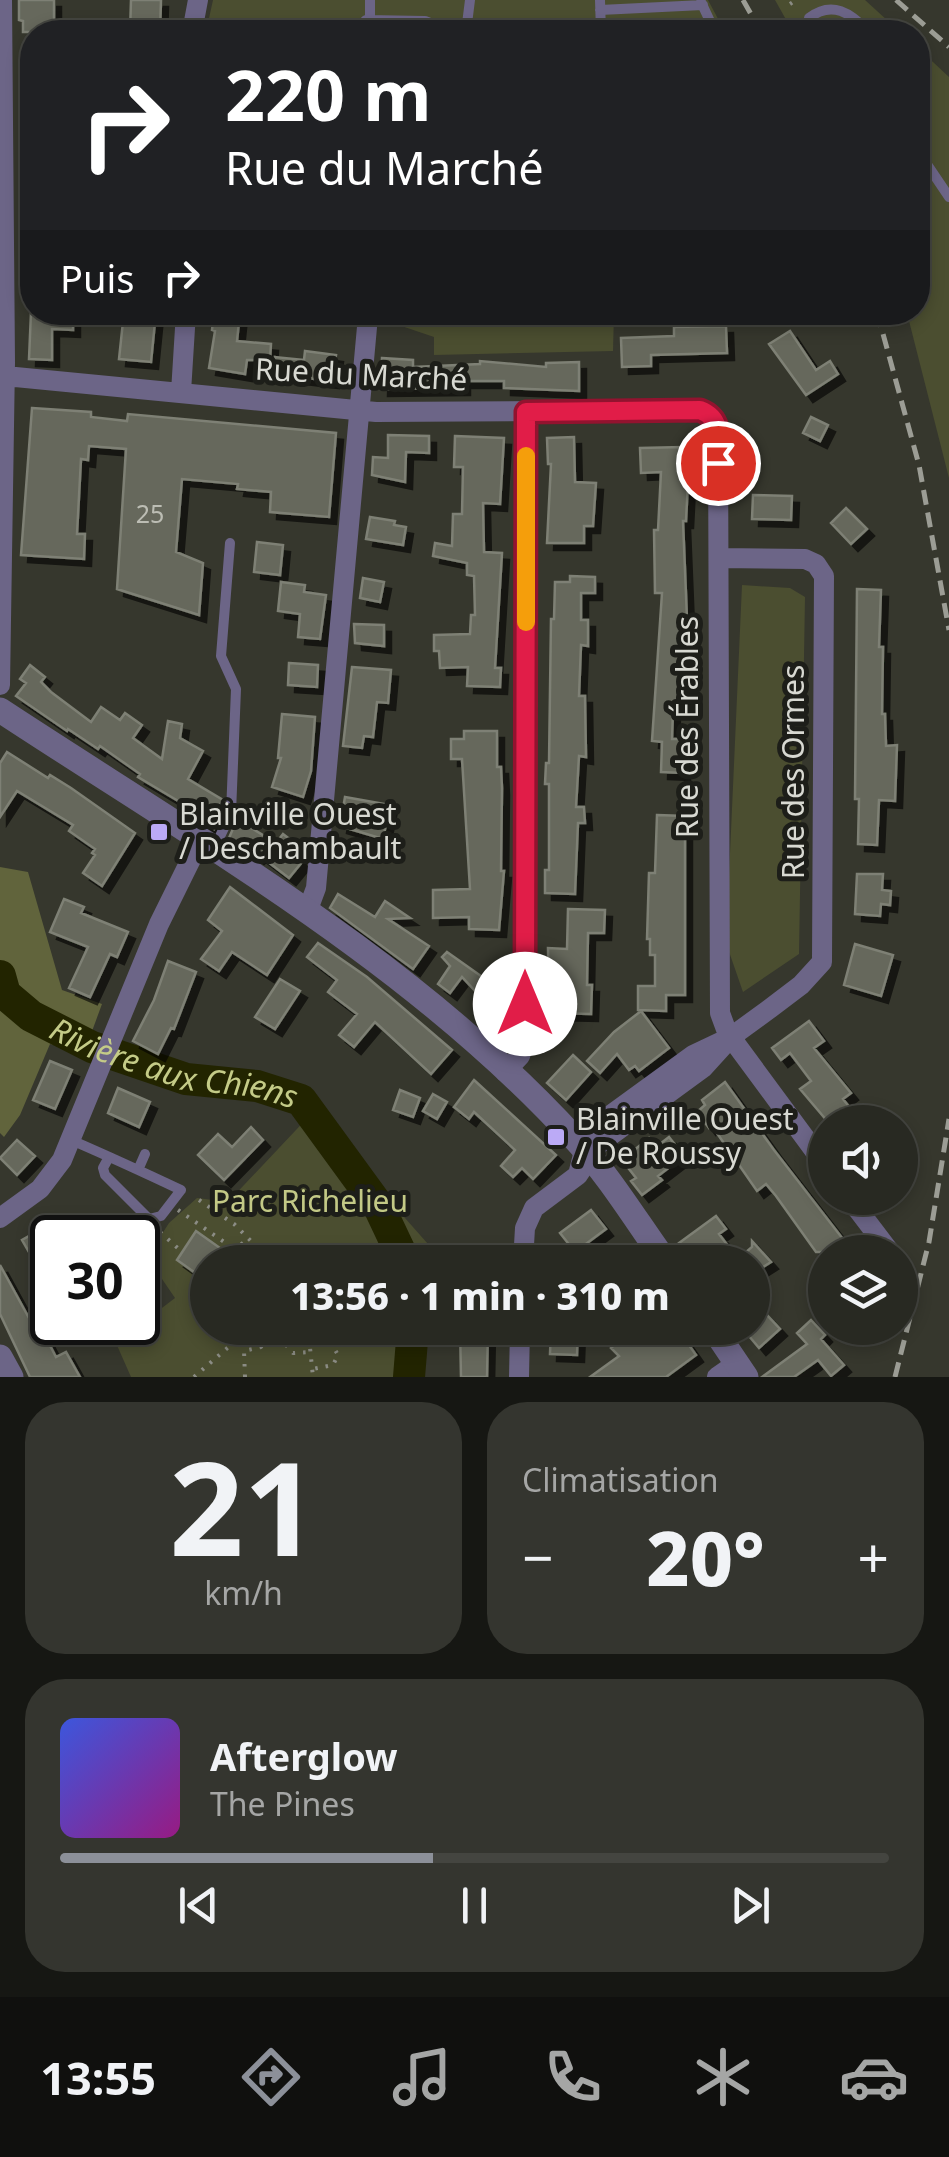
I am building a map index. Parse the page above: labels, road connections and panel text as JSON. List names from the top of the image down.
{
  "streets": {
    "street": ["Rue du Marché", "Rue des Érables", "Rue des Ormes"]
  },
  "crossings": [
    ["Rue du Marché", "Rue des Érables"],
    ["Rue des Érables", "Rue des Ormes"]
  ],
  "water": ["Rivière aux Chiens"],
  "parks": ["Parc Richelieu"],
  "places": {
    "transit": ["Blainville Ouest / Deschambault", "Blainville Ouest / De Roussy"]
  },
  "house_numbers": ["25"],
  "page": {
    "turn": ["220 m", "Rue du Marché"],
    "then": "Puis",
    "limit": "30",
    "trip": "13:56 · 1 min · 310 m",
    "tile": [
      ["21", "km/h"],
      "Climatisation"
    ],
    "heat": ["−", "20°", "+"],
    "song": ["Afterglow", "The Pines"],
    "tabs": "13:55"
  }
}
